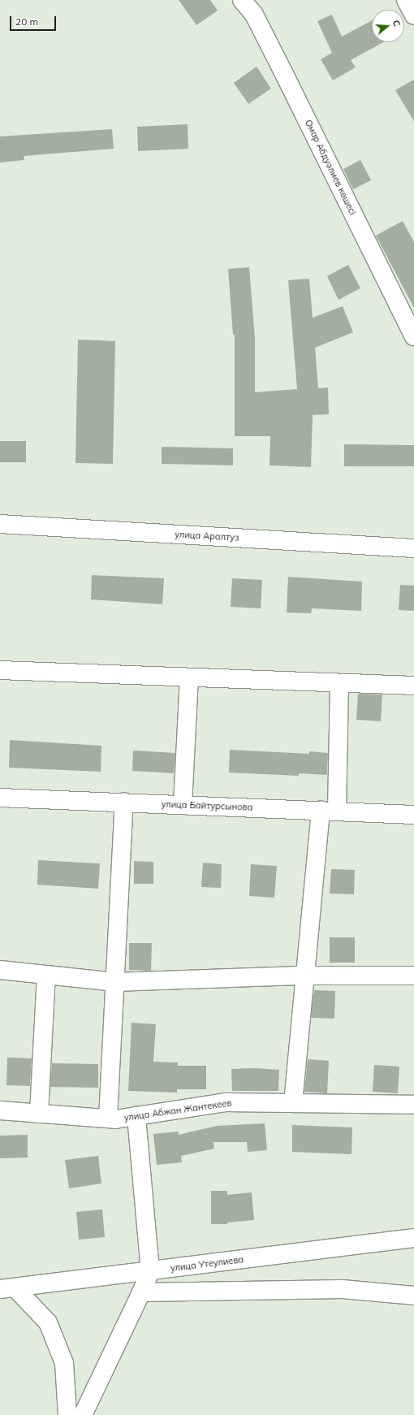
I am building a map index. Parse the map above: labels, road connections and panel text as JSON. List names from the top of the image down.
{
  "streets": {
    "street": [
      "Омар Абдуәлиев көшесі",
      "улица Аралтуз",
      "улица Байтурсынова",
      "улица Абжан Жантекеев",
      "улица Утеулиева"
    ]
  },
  "scale_bar": "20 m",
  "north": "right"
}
